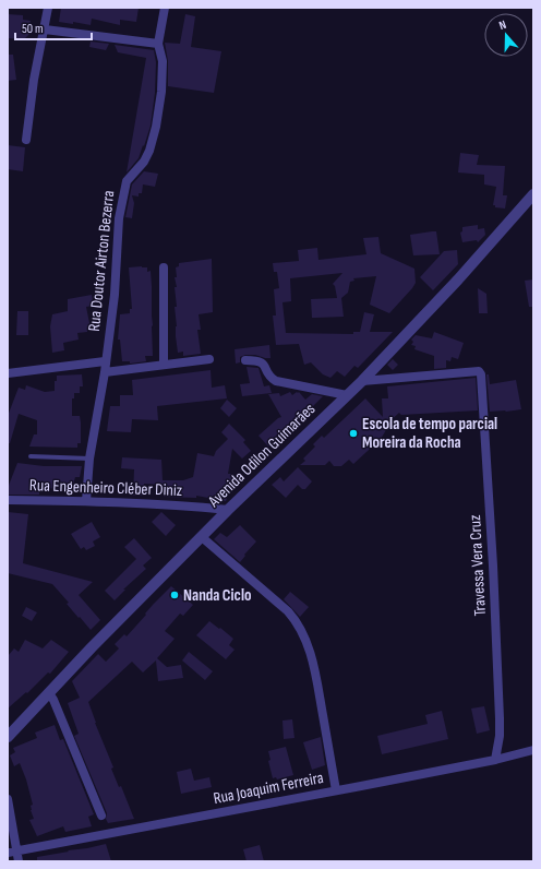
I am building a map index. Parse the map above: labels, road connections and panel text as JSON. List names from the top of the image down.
{
  "streets": {
    "street": [
      "Rua Doutor Airton Bezerra",
      "Avenida Odilon Guimarães",
      "Rua Engenheiro Cléber Diniz",
      "Travessa Vera Cruz",
      "Rua Joaquim Ferreira"
    ]
  },
  "crossings": [
    ["Rua Doutor Airton Bezerra", "Rua Engenheiro Cléber Diniz"],
    ["Avenida Odilon Guimarães", "Rua Engenheiro Cléber Diniz"],
    ["Avenida Odilon Guimarães", "Travessa Vera Cruz"],
    ["Travessa Vera Cruz", "Rua Joaquim Ferreira"]
  ],
  "places": ["Escola de tempo parcial Moreira da Rocha", "Nanda Ciclo"],
  "scale_bar": "50 m",
  "north": "top"
}
